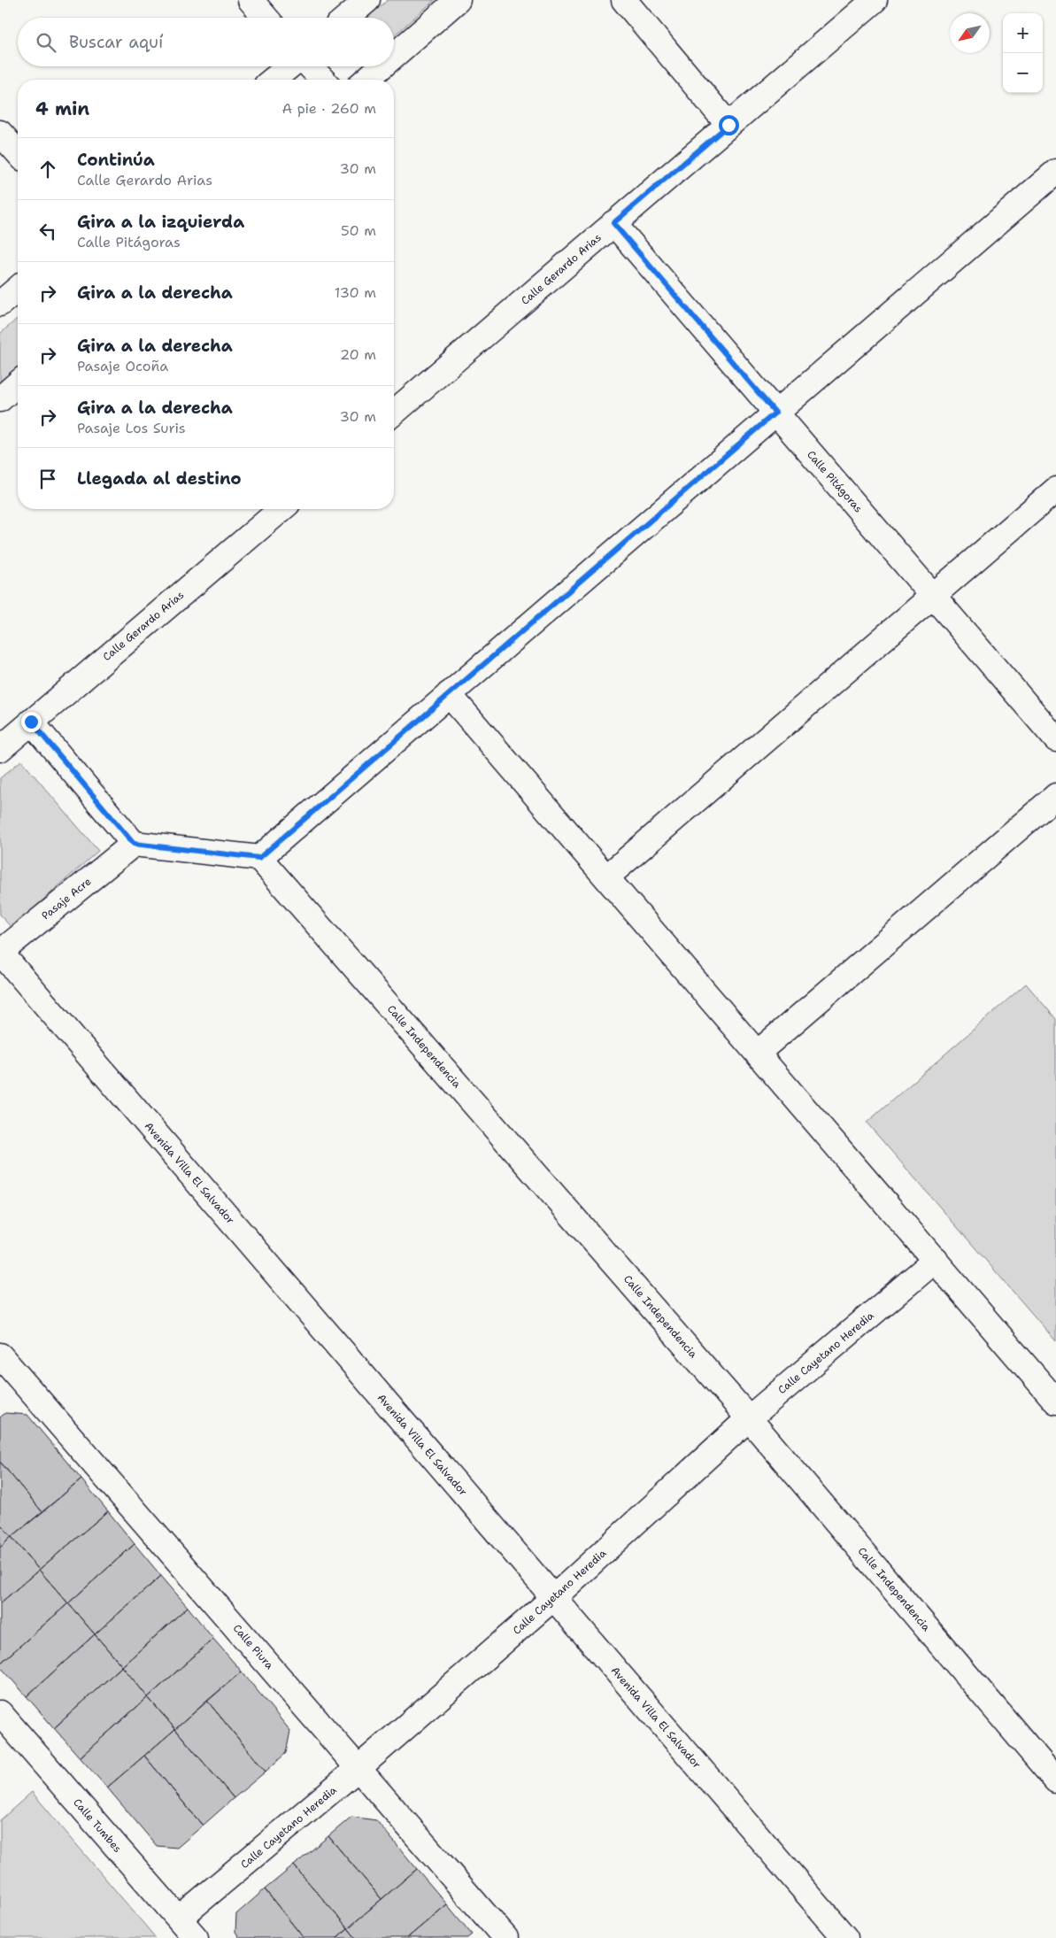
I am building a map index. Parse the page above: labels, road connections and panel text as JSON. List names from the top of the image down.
{
  "streets": {
    "street": [
      "Calle Gerardo Arias",
      "Calle Pitágoras",
      "Pasaje Acre",
      "Calle Independencia",
      "Avenida Villa El Salvador",
      "Calle Cayetano Heredia",
      "Calle Piura",
      "Calle Tumbes"
    ]
  },
  "crossings": [
    ["Calle Gerardo Arias", "Calle Pitágoras"],
    ["Pasaje Acre", "Avenida Villa El Salvador"],
    ["Calle Independencia", "Calle Cayetano Heredia"],
    ["Avenida Villa El Salvador", "Calle Cayetano Heredia"],
    ["Calle Cayetano Heredia", "Calle Piura"],
    ["Calle Cayetano Heredia", "Calle Tumbes"]
  ],
  "north": "bottom left",
  "page": {
    "map_buttons": ["+", "−"],
    "search": "Buscar aquí",
    "heading": ["4 min", "A pie · 260 m"],
    "list": [
      ["Continúa", "Calle Gerardo Arias", "30 m"],
      ["Gira a la izquierda", "Calle Pitágoras", "50 m"],
      ["Gira a la derecha", "130 m"],
      ["Gira a la derecha", "Pasaje Ocoña", "20 m"],
      ["Gira a la derecha", "Pasaje Los Suris", "30 m"],
      "Llegada al destino"
    ]
  }
}
